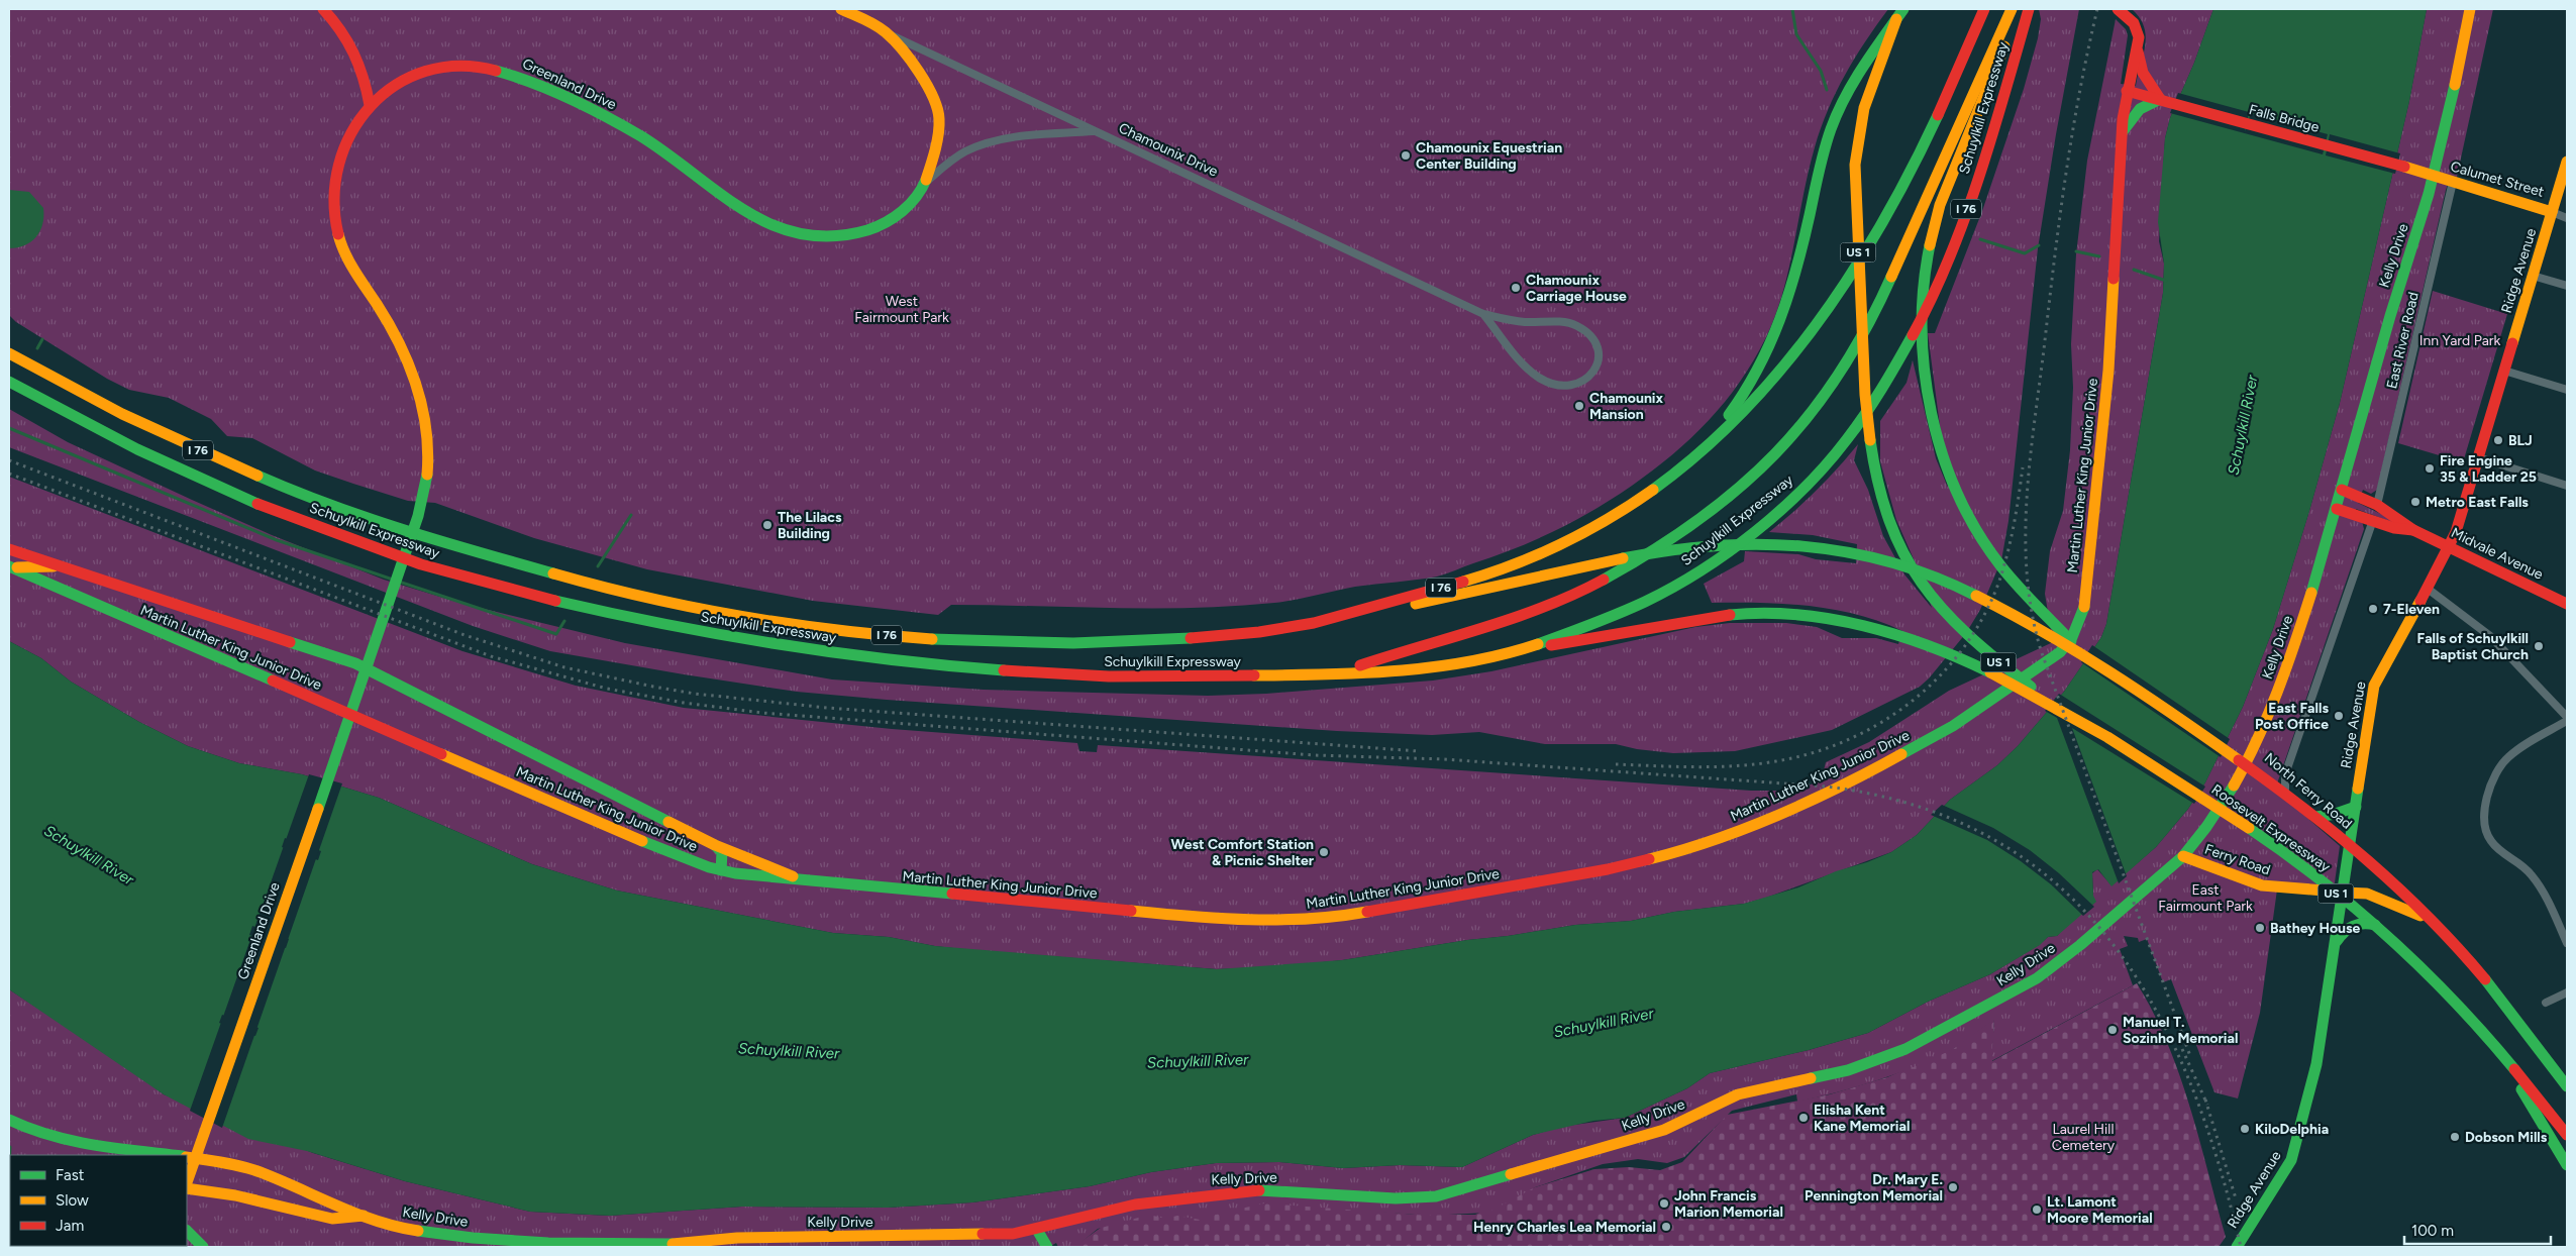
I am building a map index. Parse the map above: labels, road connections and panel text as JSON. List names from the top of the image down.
{
  "streets": {
    "main road": [
      "Greenland Drive",
      "Schuylkill Expressway",
      "Falls Bridge",
      "Chamounix Drive",
      "Calumet Street",
      "I 76",
      "US 1",
      "Kelly Drive",
      "Ridge Avenue",
      "Martin Luther King Junior Drive",
      "Midvale Avenue",
      "North Ferry Road",
      "Roosevelt Expressway",
      "Ferry Road"
    ],
    "street": ["East River Road"]
  },
  "crossings": [
    ["Greenland Drive", "Chamounix Drive"],
    ["Falls Bridge", "Calumet Street"],
    ["Falls Bridge", "Kelly Drive"],
    ["Falls Bridge", "Martin Luther King Junior Drive"],
    ["Calumet Street", "Kelly Drive"],
    ["Calumet Street", "Ridge Avenue"],
    ["Calumet Street", "East River Road"],
    ["US 1", "Roosevelt Expressway"],
    ["Kelly Drive", "Midvale Avenue"],
    ["Kelly Drive", "North Ferry Road"],
    ["Kelly Drive", "Ferry Road"],
    ["Ridge Avenue", "Midvale Avenue"],
    ["Ridge Avenue", "North Ferry Road"],
    ["Ridge Avenue", "Ferry Road"],
    ["East River Road", "Midvale Avenue"],
    ["North Ferry Road", "Ferry Road"]
  ],
  "water": ["Schuylkill River"],
  "parks": [
    "West Fairmount Park",
    "Inn Yard Park",
    "East Fairmount Park",
    "Laurel Hill Cemetery"
  ],
  "places": [
    "Chamounix Equestrian Center Building",
    "Chamounix Carriage House",
    "Chamounix Mansion",
    "BLJ",
    "Fire Engine 35 & Ladder 25",
    "Metro East Falls",
    "The Lilacs Building",
    "7-Eleven",
    "Falls of Schuylkill Baptist Church",
    "East Falls Post Office",
    "West Comfort Station & Picnic Shelter",
    "Bathey House",
    "Manuel T. Sozinho Memorial",
    "Elisha Kent Kane Memorial",
    "KiloDelphia",
    "Dobson Mills",
    "Dr. Mary E. Pennington Memorial",
    "John Francis Marion Memorial",
    "Lt. Lamont Moore Memorial",
    "Henry Charles Lea Memorial"
  ],
  "legend": ["Fast", "Slow", "Jam"],
  "scale_bar": "100 m"
}
